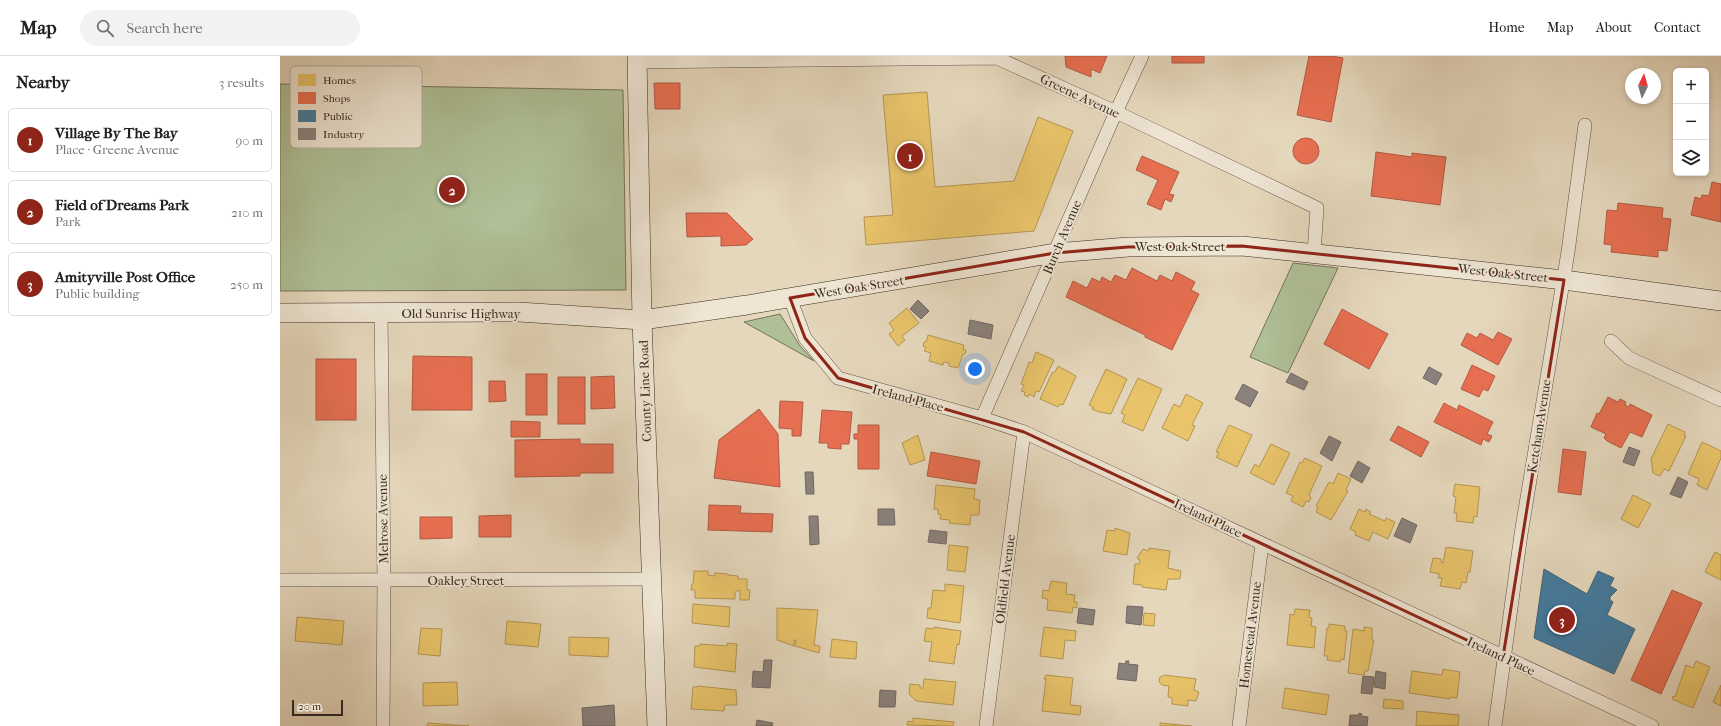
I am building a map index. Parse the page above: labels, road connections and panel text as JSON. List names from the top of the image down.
{
  "streets": {
    "main road": ["West Oak Street", "Old Sunrise Highway", "County Line Road"],
    "street": [
      "Greene Avenue",
      "Burch Avenue",
      "Ireland Place",
      "Ketcham Avenue",
      "Melrose Avenue",
      "Oldfield Avenue",
      "Oakley Street",
      "Homestead Avenue"
    ]
  },
  "crossings": [
    ["Greene Avenue", "Burch Avenue"],
    ["Greene Avenue", "West Oak Street"],
    ["Greene Avenue", "County Line Road"],
    ["Burch Avenue", "West Oak Street"],
    ["Burch Avenue", "Ireland Place"],
    ["West Oak Street", "Old Sunrise Highway"],
    ["West Oak Street", "County Line Road"],
    ["West Oak Street", "Ireland Place"],
    ["West Oak Street", "Ketcham Avenue"],
    ["Old Sunrise Highway", "County Line Road"],
    ["Old Sunrise Highway", "Melrose Avenue"],
    ["County Line Road", "Oakley Street"],
    ["Ireland Place", "Ketcham Avenue"],
    ["Ireland Place", "Oldfield Avenue"],
    ["Ireland Place", "Homestead Avenue"],
    ["Melrose Avenue", "Oakley Street"]
  ],
  "legend": [
    "Homes",
    "Shops",
    "Public",
    "Industry"
  ],
  "scale_bar": "20 m",
  "north": "top",
  "page": {
    "header": "Map",
    "search": "Search here",
    "nav": [
      "Home",
      "Map",
      "About",
      "Contact"
    ],
    "heading": ["Nearby", "3 results"],
    "map_buttons": ["+", "−"],
    "list": [
      {
        "mark": "1",
        "name": "Village By The Bay",
        "note": "Place · Greene Avenue",
        "value": "90 m"
      },
      {
        "mark": "2",
        "name": "Field of Dreams Park",
        "note": "Park",
        "value": "210 m"
      },
      {
        "mark": "3",
        "name": "Amityville Post Office",
        "note": "Public building",
        "value": "250 m"
      }
    ],
    "pins": ["1", "2", "3"],
    "scale": "20 m"
  }
}
